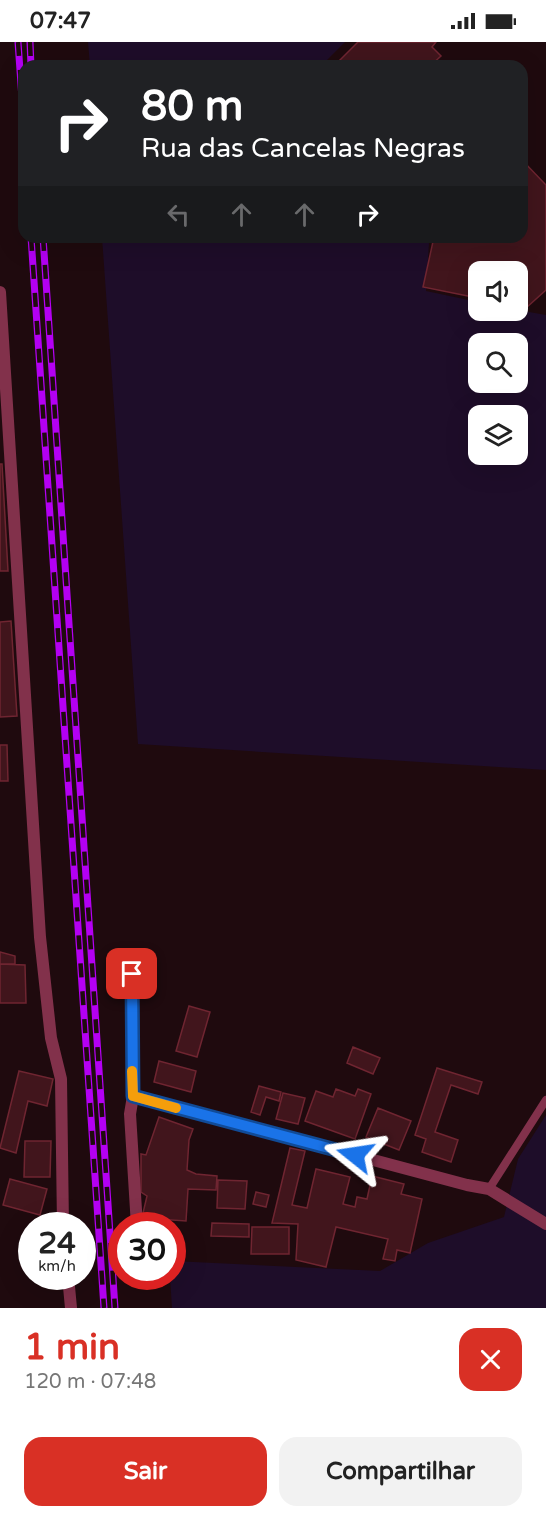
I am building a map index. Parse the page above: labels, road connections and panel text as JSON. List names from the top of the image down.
{
  "page": {
    "status": "07:47",
    "turn": ["80 m", "Rua das Cancelas Negras"],
    "speed": "24 km/h",
    "limit": "30",
    "heading": ["1 min", "120 m · 07:48"],
    "buttons": ["Sair", "Compartilhar"]
  }
}
